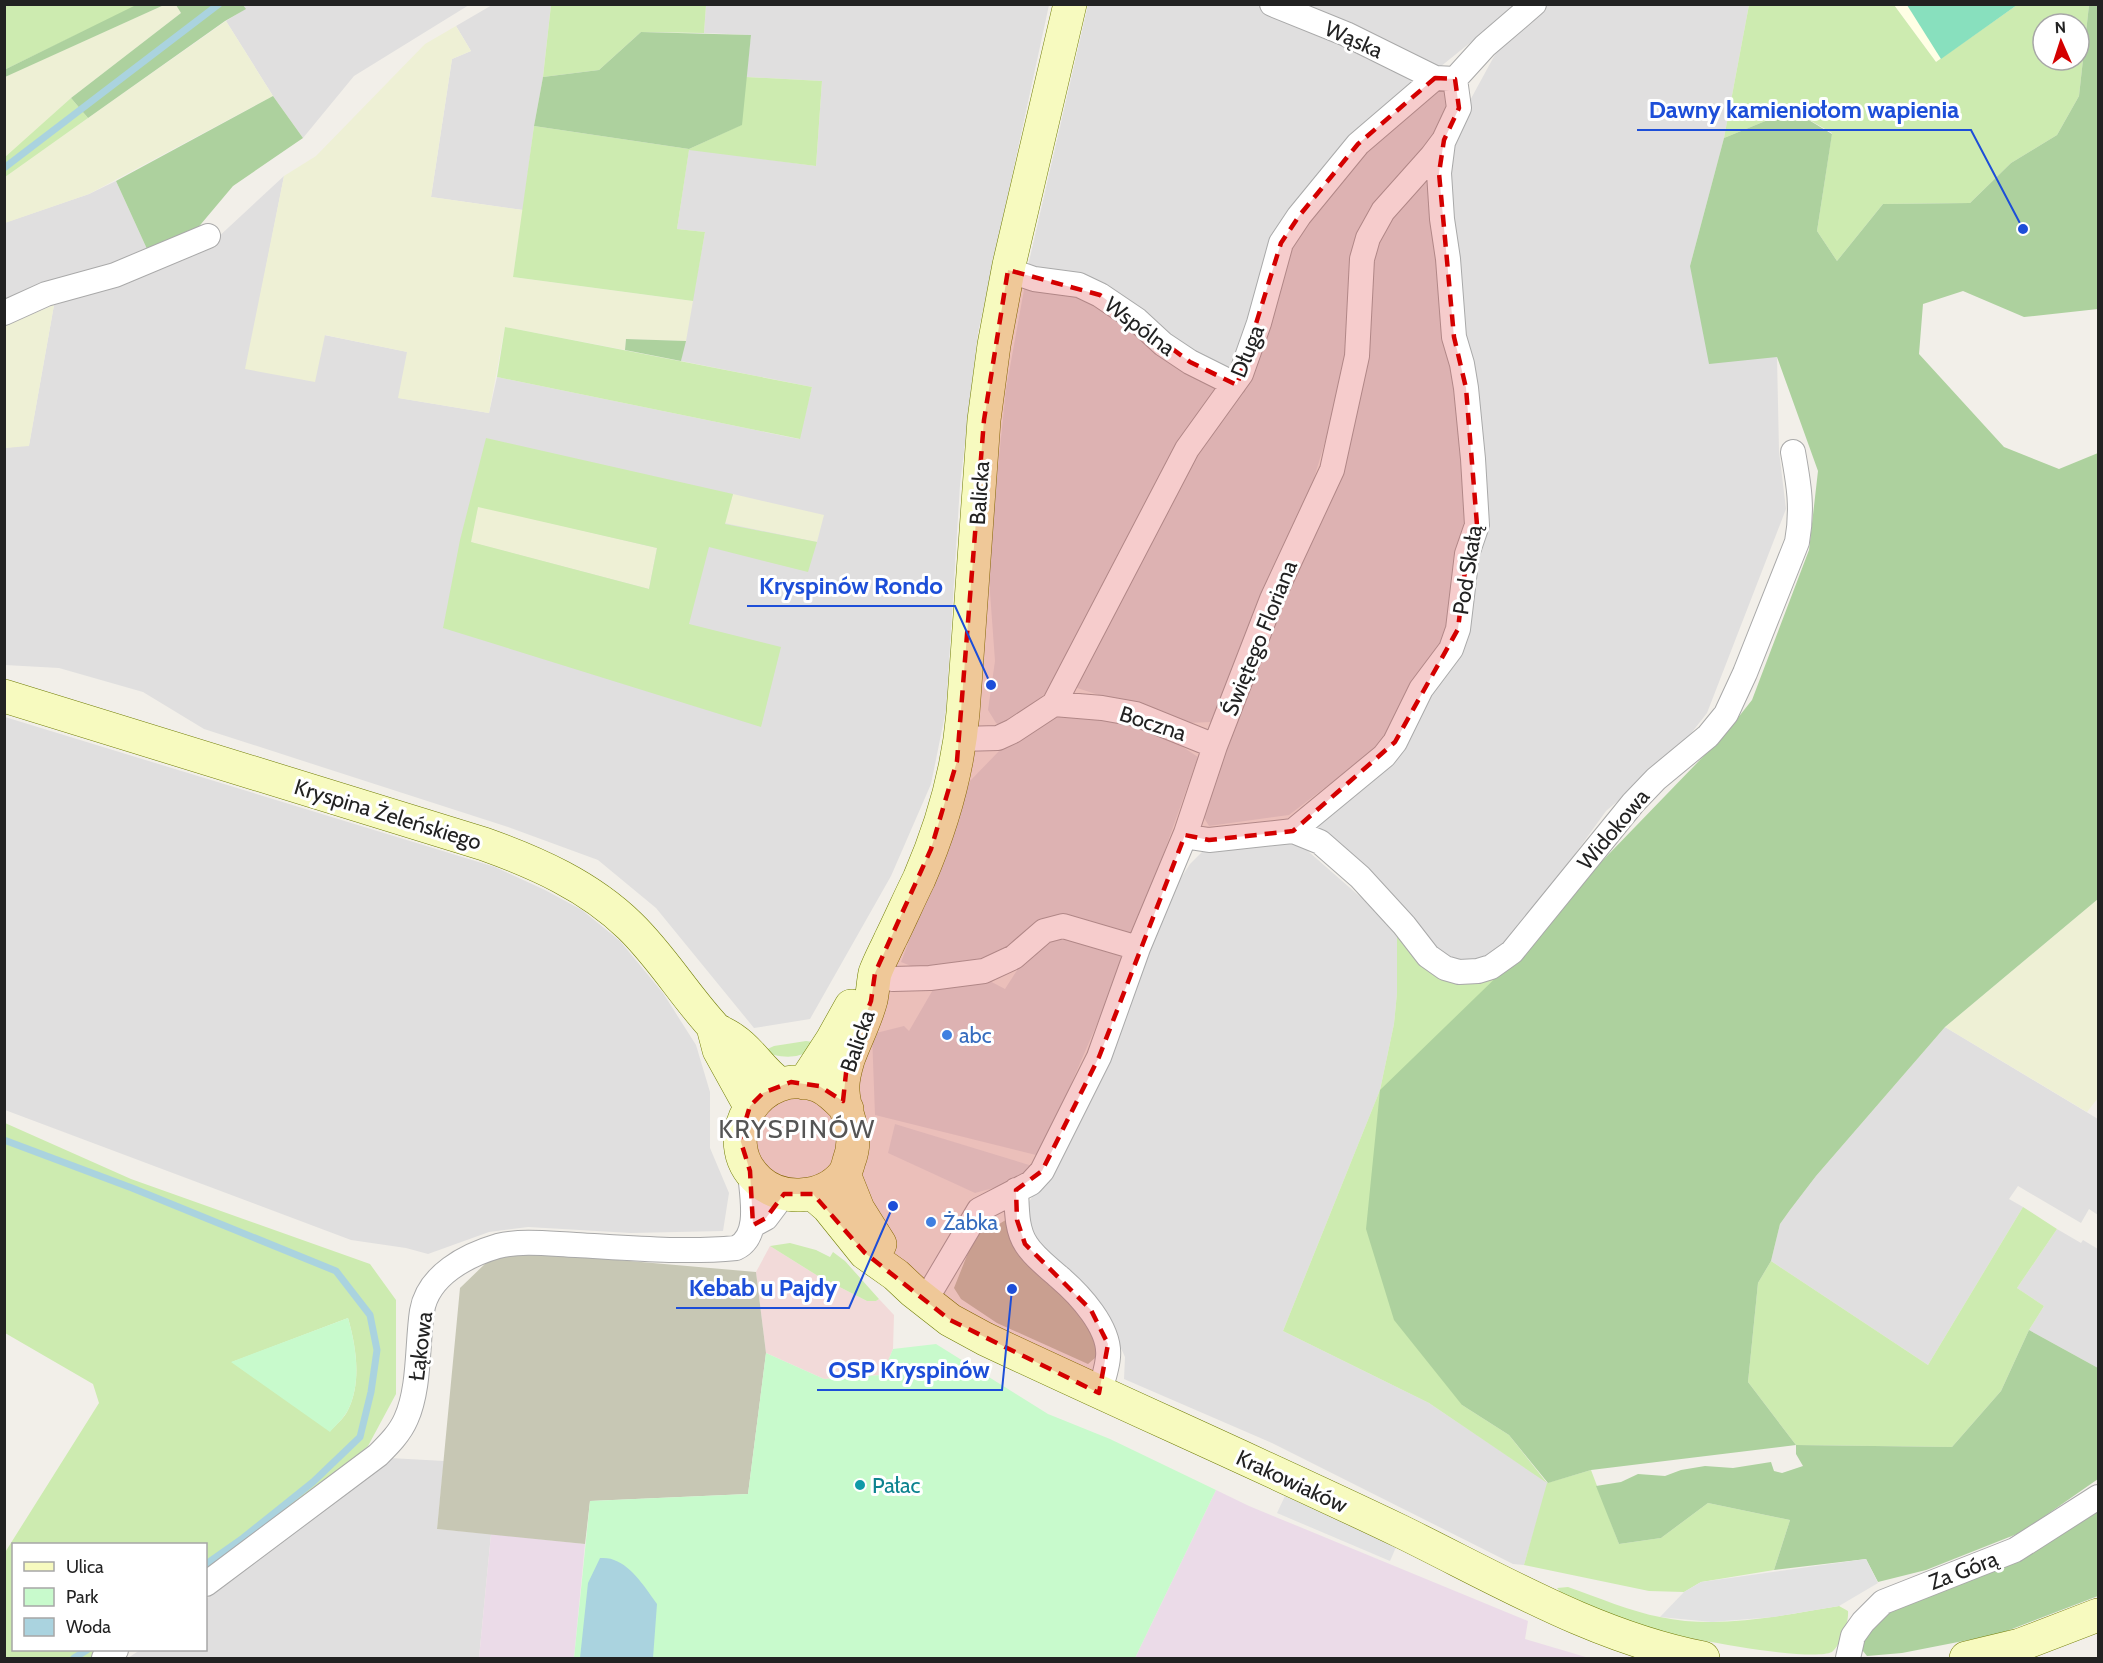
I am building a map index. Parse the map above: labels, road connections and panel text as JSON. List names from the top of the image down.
{
  "streets": {
    "main road": ["Balicka", "Kryspina Żeleńskiego", "Krakowiaków"],
    "street": [
      "Wąska",
      "Wspólna",
      "Długa",
      "Pod Skałą",
      "Świętego Floriana",
      "Boczna",
      "Widokowa",
      "Łąkowa",
      "Za Górą"
    ]
  },
  "crossings": [
    ["Wąska", "Długa"],
    ["Wąska", "Świętego Floriana"],
    ["Wspólna", "Długa"],
    ["Wspólna", "Balicka"],
    ["Długa", "Balicka"],
    ["Długa", "Świętego Floriana"],
    ["Długa", "Boczna"],
    ["Balicka", "Kryspina Żeleńskiego"],
    ["Balicka", "Łąkowa"],
    ["Balicka", "Krakowiaków"],
    ["Pod Skałą", "Świętego Floriana"],
    ["Pod Skałą", "Widokowa"],
    ["Świętego Floriana", "Boczna"],
    ["Świętego Floriana", "Krakowiaków"],
    ["Kryspina Żeleńskiego", "Łąkowa"],
    ["Kryspina Żeleńskiego", "Krakowiaków"],
    ["Łąkowa", "Krakowiaków"]
  ],
  "districts": ["KRYSPINÓW"],
  "places": [
    "Dawny kamieniołom wapienia",
    "Kryspinów Rondo",
    "abc",
    "Kebab u Pajdy",
    "Żabka",
    "OSP Kryspinów",
    "Pałac"
  ],
  "legend": ["Ulica", "Park", "Woda"],
  "north": "top"
}
